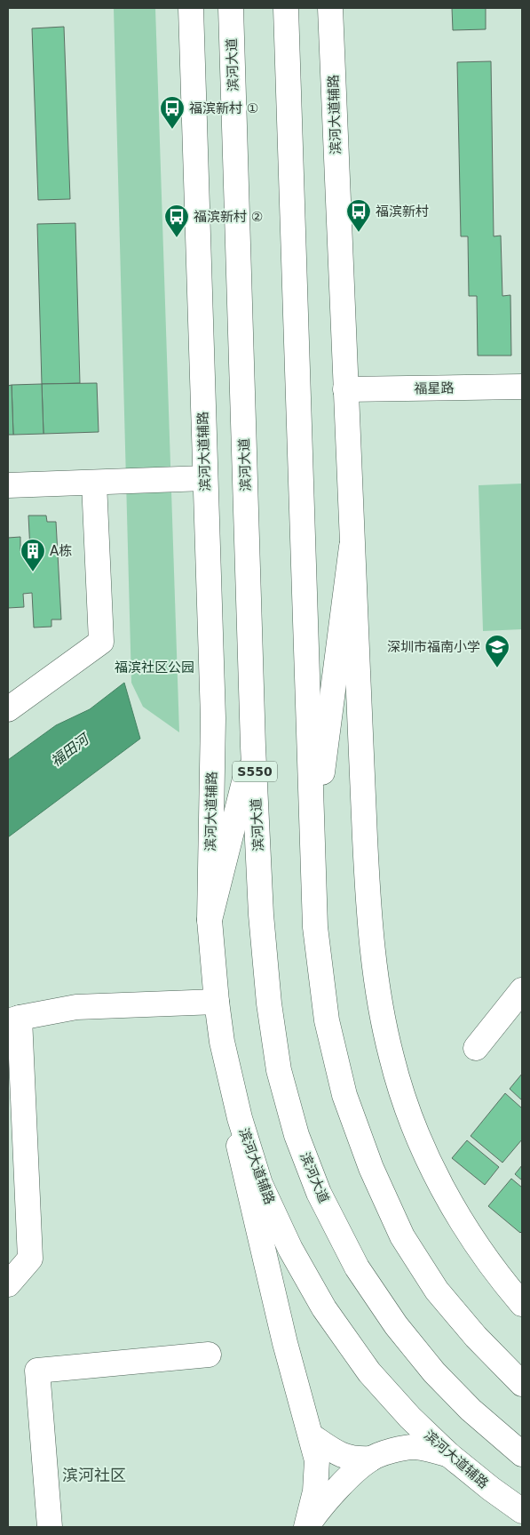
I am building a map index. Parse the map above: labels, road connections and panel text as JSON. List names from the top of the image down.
{
  "streets": {
    "main road": [
      "滨河大道",
      "滨河大道辅路",
      "福星路",
      "S550"
    ]
  },
  "crossings": [
    ["滨河大道辅路", "福星路"]
  ],
  "districts": ["滨河社区"],
  "water": ["福田河"],
  "parks": ["福滨社区公园"],
  "places": {
    "bus stop": ["福滨新村 ①", "福滨新村", "福滨新村 ②"],
    "building": ["A栋"],
    "school or university": ["深圳市福南小学"]
  }
}
